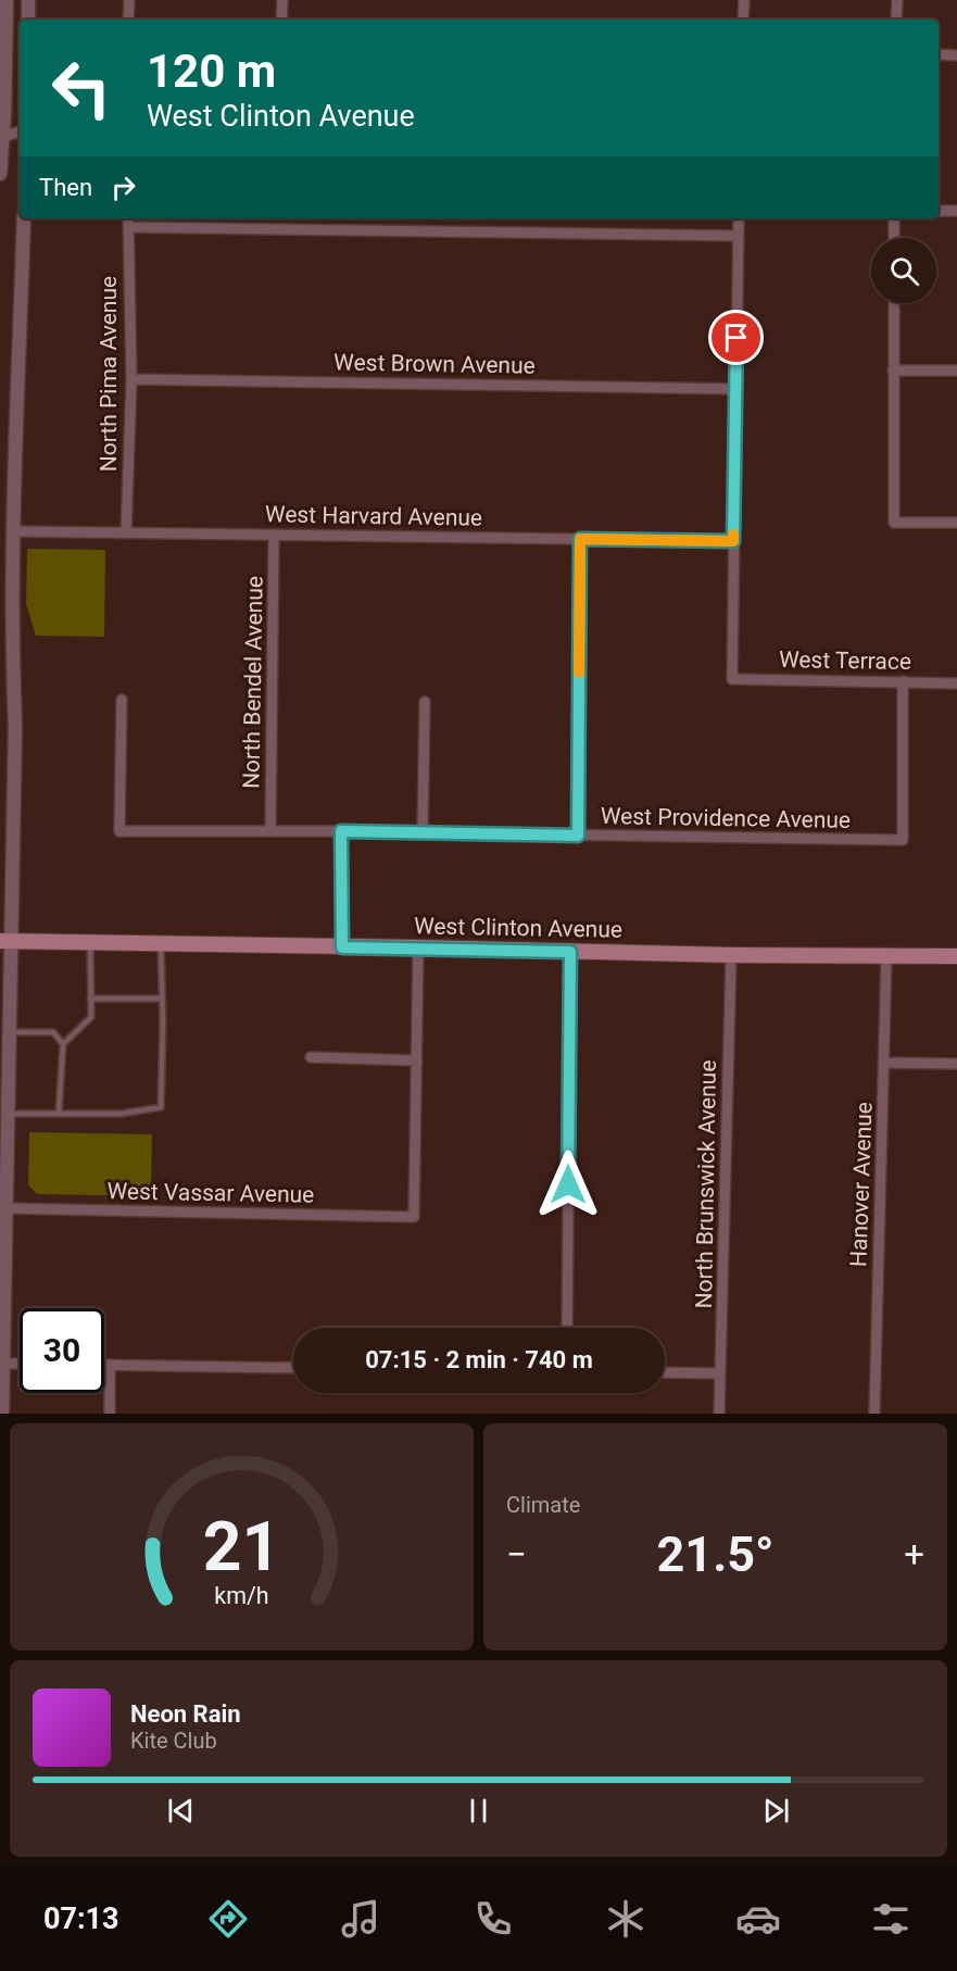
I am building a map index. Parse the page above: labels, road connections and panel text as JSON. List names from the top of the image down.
{
  "streets": {
    "main road": ["West Clinton Avenue"],
    "street": [
      "West Brown Avenue",
      "North Pima Avenue",
      "West Harvard Avenue",
      "West Terrace",
      "North Bendel Avenue",
      "West Providence Avenue",
      "North Brunswick Avenue",
      "Hanover Avenue",
      "West Vassar Avenue"
    ]
  },
  "crossings": [
    ["West Brown Avenue", "North Pima Avenue"],
    ["North Pima Avenue", "West Harvard Avenue"],
    ["West Harvard Avenue", "West Terrace"],
    ["West Harvard Avenue", "North Bendel Avenue"],
    ["West Terrace", "West Providence Avenue"],
    ["North Bendel Avenue", "West Providence Avenue"],
    ["West Clinton Avenue", "North Brunswick Avenue"],
    ["West Clinton Avenue", "Hanover Avenue"]
  ],
  "page": {
    "turn": ["120 m", "West Clinton Avenue"],
    "then": "Then",
    "limit": "30",
    "trip": "07:15 · 2 min · 740 m",
    "tile": "Climate",
    "heat": ["−", "21.5°", "+"],
    "song": ["Neon Rain", "Kite Club"],
    "tabs": "07:13",
    "gauge": ["21", "km/h"]
  }
}
